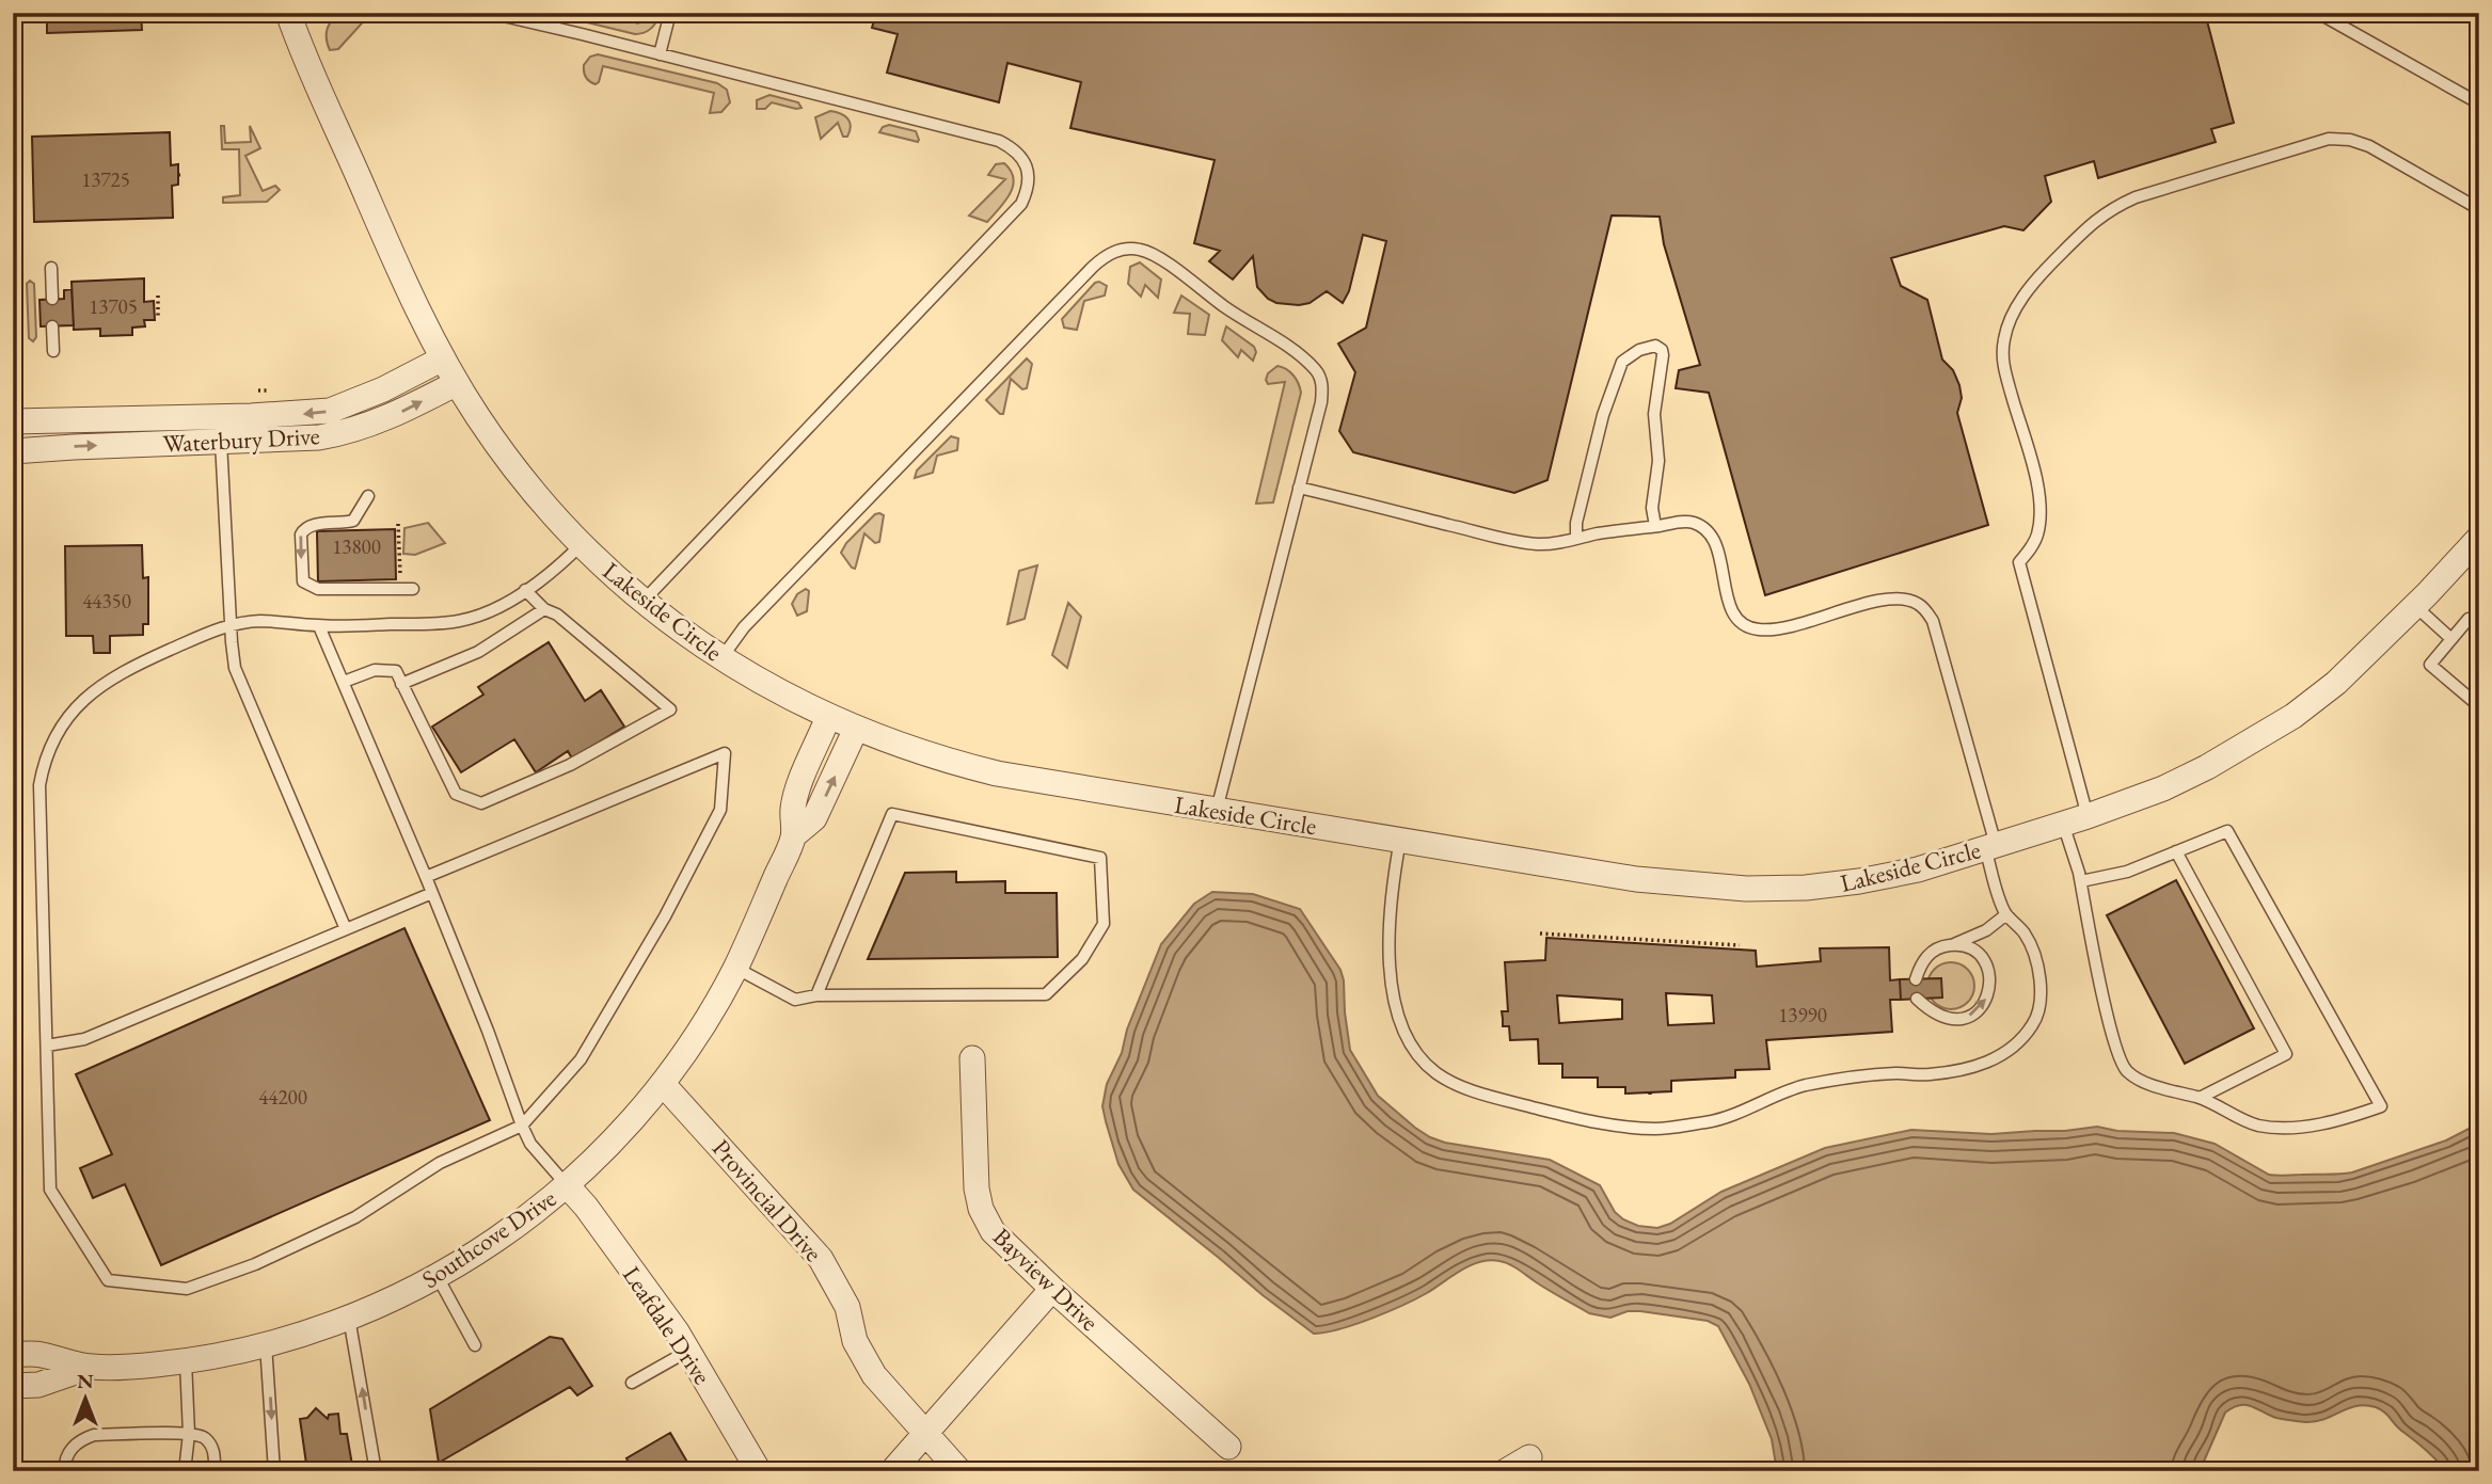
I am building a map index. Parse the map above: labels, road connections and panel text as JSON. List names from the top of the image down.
{
  "streets": {
    "street": [
      "Waterbury Drive",
      "Lakeside Circle",
      "Provincial Drive",
      "Southcove Drive",
      "Bayview Drive",
      "Leafdale Drive"
    ]
  },
  "crossings": [
    ["Waterbury Drive", "Lakeside Circle"],
    ["Lakeside Circle", "Southcove Drive"],
    ["Provincial Drive", "Southcove Drive"],
    ["Southcove Drive", "Leafdale Drive"]
  ],
  "house_numbers": [
    "13725",
    "13705",
    "13800",
    "44350",
    "13990",
    "44200"
  ],
  "north": "top"
}
